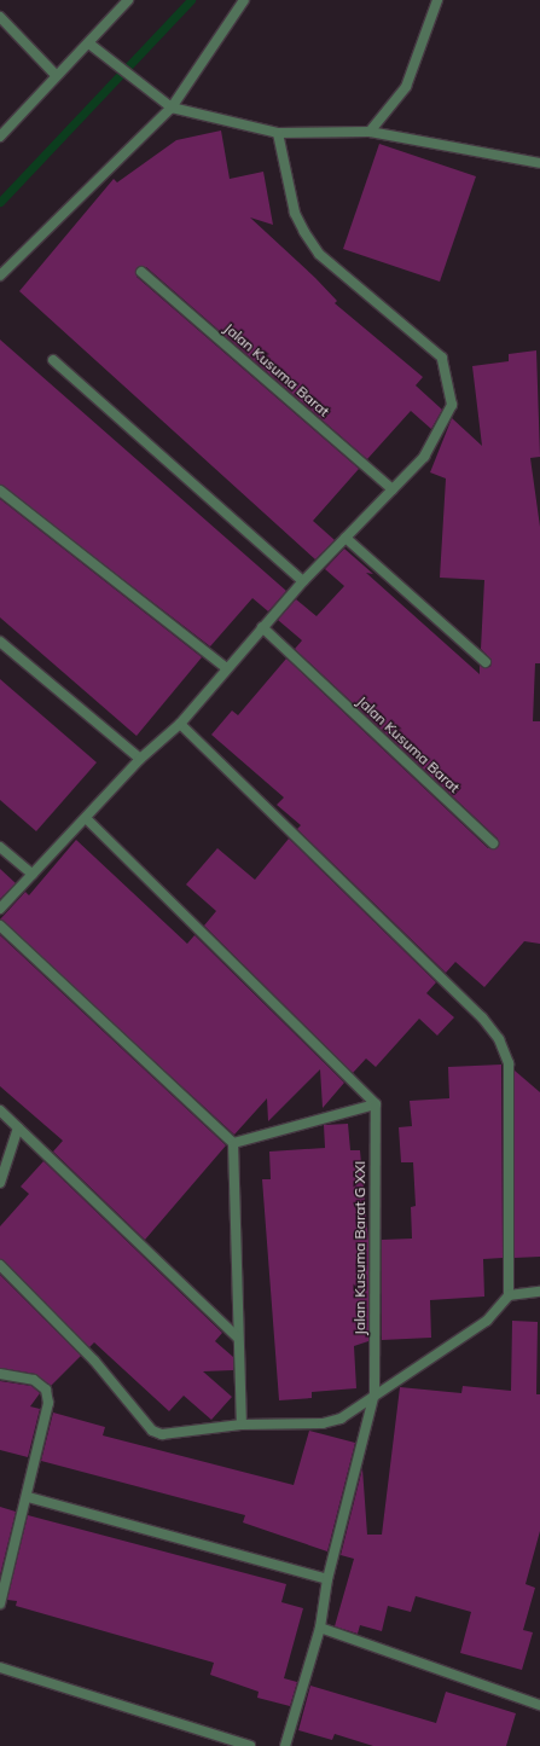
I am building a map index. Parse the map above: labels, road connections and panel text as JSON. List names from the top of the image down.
{
  "streets": {
    "street": ["Jalan Kusuma Barat", "Jalan Kusuma Barat G XXI"]
  }
}
